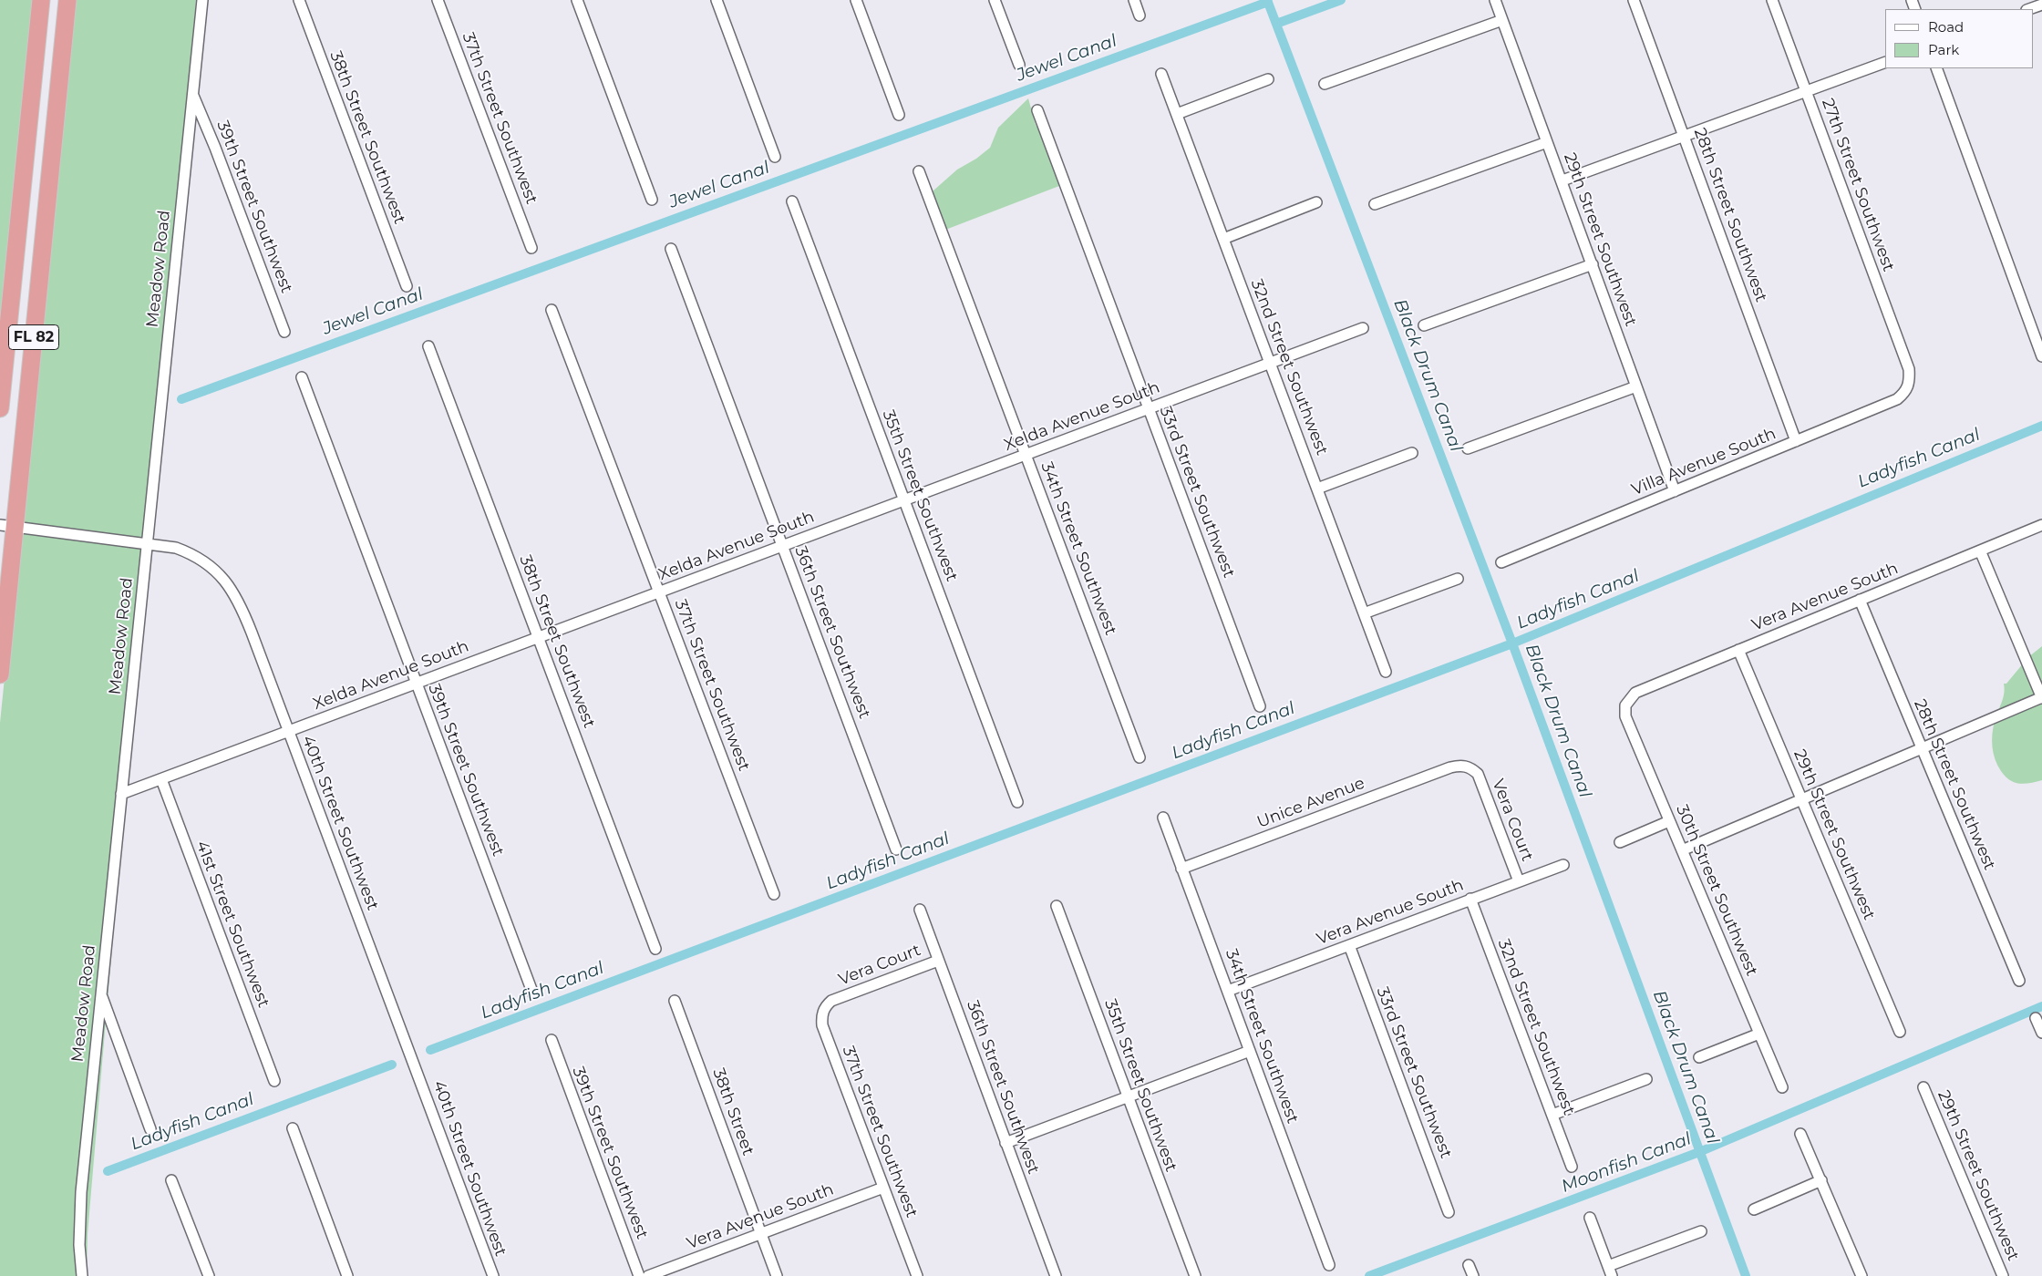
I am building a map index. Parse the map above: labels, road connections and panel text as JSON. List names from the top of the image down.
{
  "streets": {
    "highway": ["FL 82"],
    "street": [
      "37th Street Southwest",
      "38th Street Southwest",
      "27th Street Southwest",
      "39th Street Southwest",
      "28th Street Southwest",
      "29th Street Southwest",
      "Meadow Road",
      "32nd Street Southwest",
      "Xelda Avenue South",
      "Villa Avenue South",
      "33rd Street Southwest",
      "35th Street Southwest",
      "34th Street Southwest",
      "Vera Avenue South",
      "36th Street Southwest",
      "Unice Avenue",
      "Vera Court",
      "40th Street Southwest",
      "30th Street Southwest",
      "41st Street Southwest",
      "38th Street"
    ]
  },
  "crossings": [
    ["37th Street Southwest", "Xelda Avenue South"],
    ["37th Street Southwest", "Vera Avenue South"],
    ["37th Street Southwest", "Vera Court"],
    ["38th Street Southwest", "Xelda Avenue South"],
    ["27th Street Southwest", "Villa Avenue South"],
    ["39th Street Southwest", "Meadow Road"],
    ["39th Street Southwest", "Xelda Avenue South"],
    ["28th Street Southwest", "Villa Avenue South"],
    ["28th Street Southwest", "Vera Avenue South"],
    ["29th Street Southwest", "Villa Avenue South"],
    ["29th Street Southwest", "Vera Avenue South"],
    ["Meadow Road", "Xelda Avenue South"],
    ["Meadow Road", "40th Street Southwest"],
    ["FL 82", "40th Street Southwest"],
    ["32nd Street Southwest", "Xelda Avenue South"],
    ["32nd Street Southwest", "Vera Avenue South"],
    ["Xelda Avenue South", "33rd Street Southwest"],
    ["Xelda Avenue South", "35th Street Southwest"],
    ["Xelda Avenue South", "34th Street Southwest"],
    ["Xelda Avenue South", "36th Street Southwest"],
    ["Xelda Avenue South", "40th Street Southwest"],
    ["Xelda Avenue South", "41st Street Southwest"],
    ["33rd Street Southwest", "Vera Avenue South"],
    ["34th Street Southwest", "Vera Avenue South"],
    ["34th Street Southwest", "Unice Avenue"],
    ["Vera Avenue South", "Vera Court"],
    ["Vera Avenue South", "30th Street Southwest"],
    ["Vera Avenue South", "38th Street"],
    ["36th Street Southwest", "Vera Court"],
    ["Unice Avenue", "Vera Court"]
  ],
  "water": [
    "Jewel Canal",
    "Black Drum Canal",
    "Ladyfish Canal",
    "Moonfish Canal"
  ],
  "legend": ["Road", "Park"]
}
